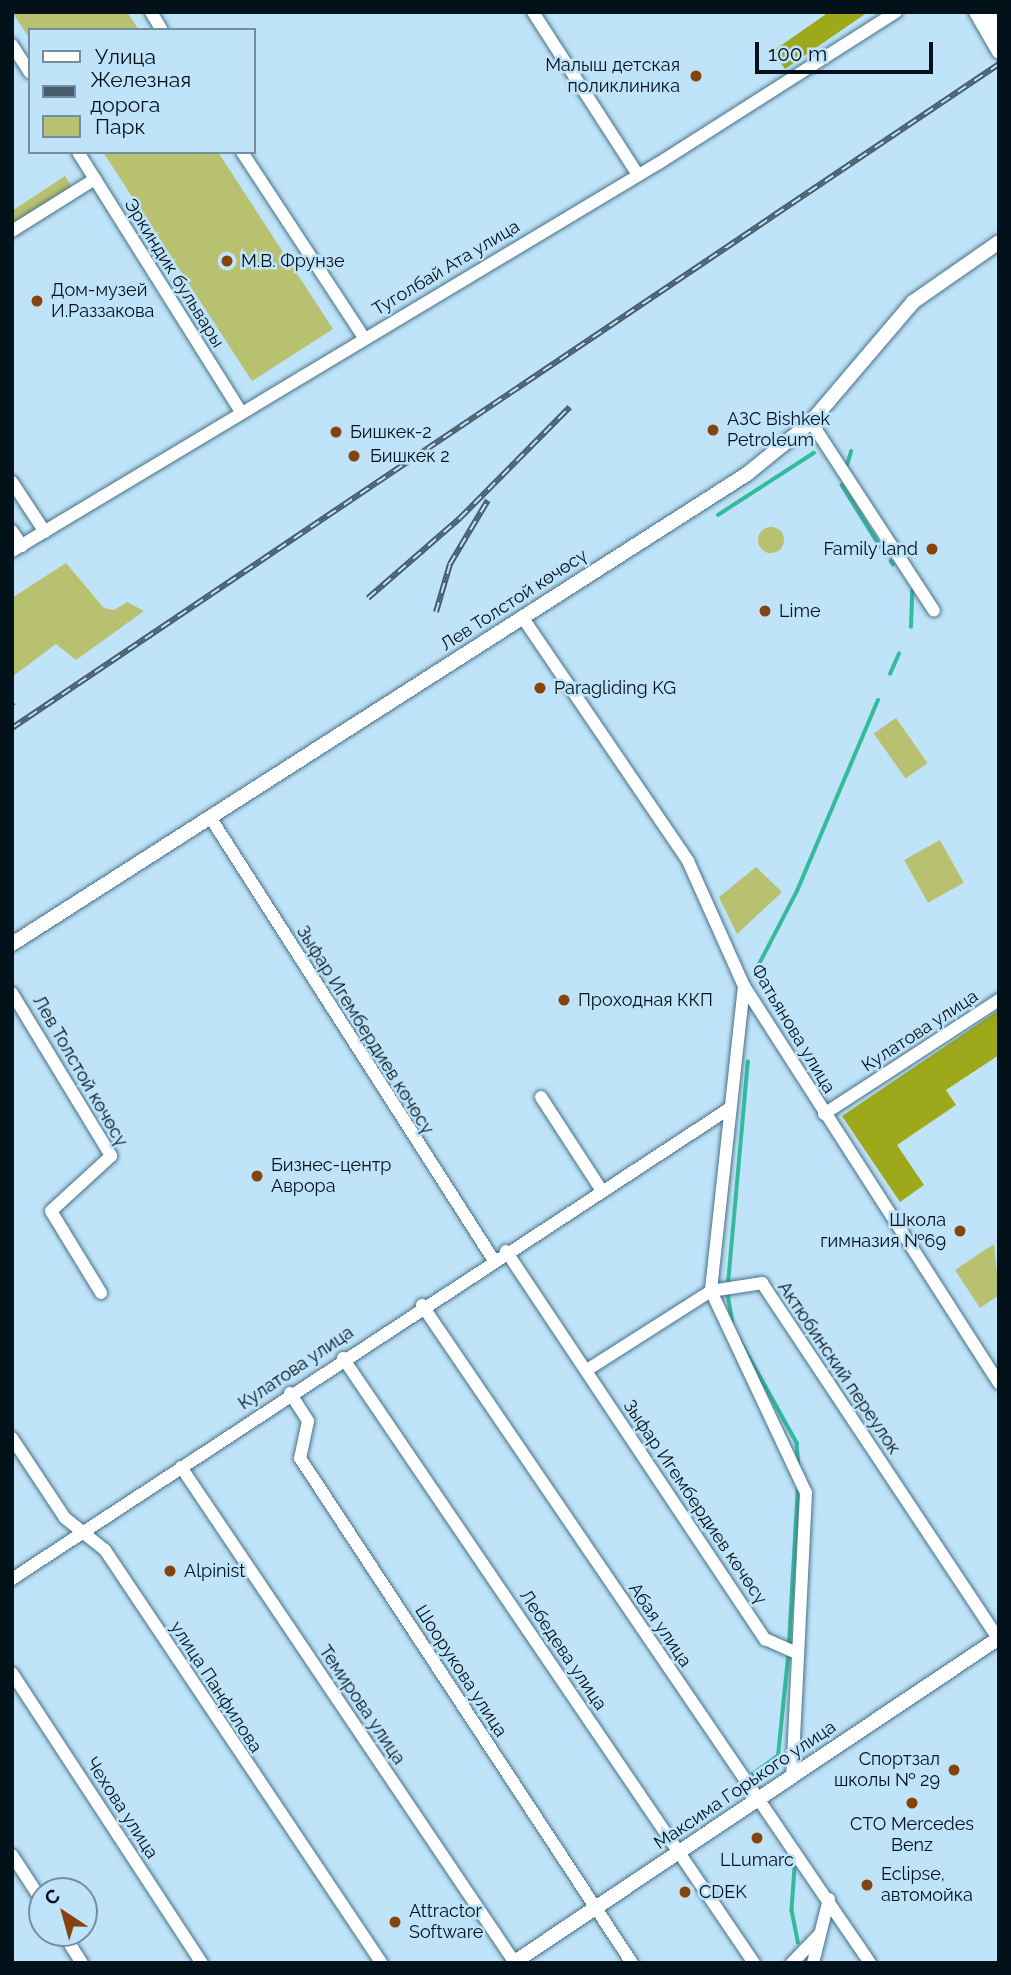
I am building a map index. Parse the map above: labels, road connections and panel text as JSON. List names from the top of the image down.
{
  "streets": {
    "main road": ["Лев Толстой көчөсү", "Максима Горького улица"],
    "street": [
      "Туголбай Ата улица",
      "Эркиндик бульвары",
      "Фатьянова улица",
      "Зыфар Игембердиев көчөсү",
      "Кулатова улица",
      "Актюбинский переулок",
      "Абая улица",
      "Лебедева улица",
      "Шоорукова улица",
      "улица Панфилова",
      "Темирова улица",
      "Чехова улица"
    ]
  },
  "crossings": [
    ["Туголбай Ата улица", "Эркиндик бульвары"],
    ["Лев Толстой көчөсү", "Фатьянова улица"],
    ["Лев Толстой көчөсү", "Зыфар Игембердиев көчөсү"],
    ["Фатьянова улица", "Кулатова улица"],
    ["Зыфар Игембердиев көчөсү", "Кулатова улица"],
    ["Зыфар Игембердиев көчөсү", "Актюбинский переулок"],
    ["Кулатова улица", "Абая улица"],
    ["Кулатова улица", "Лебедева улица"],
    ["Кулатова улица", "Шоорукова улица"],
    ["Кулатова улица", "улица Панфилова"],
    ["Кулатова улица", "Темирова улица"],
    ["Актюбинский переулок", "Максима Горького улица"],
    ["Абая улица", "Максима Горького улица"],
    ["Лебедева улица", "Максима Горького улица"],
    ["Шоорукова улица", "Максима Горького улица"],
    ["Темирова улица", "Максима Горького улица"]
  ],
  "places": [
    "Малыш детская поликлиника",
    "М.В. Фрунзе",
    "Дом-музей И.Раззакова",
    "АЗС Bishkek Petroleum",
    "Бишкек-2",
    "Бишкек 2",
    "Family land",
    "Lime",
    "Paragliding KG",
    "Проходная ККП",
    "Бизнес-центр Аврора",
    "Школа гимназия №69",
    "Alpinist",
    "Спортзал школы № 29",
    "СТО Mercedes Benz",
    "LLumarc",
    "Eclipse, автомойка",
    "CDEK",
    "Attractor Software"
  ],
  "legend": ["Улица", "Железная дорога", "Парк"],
  "scale_bar": "100 m",
  "north": "top left"
}
